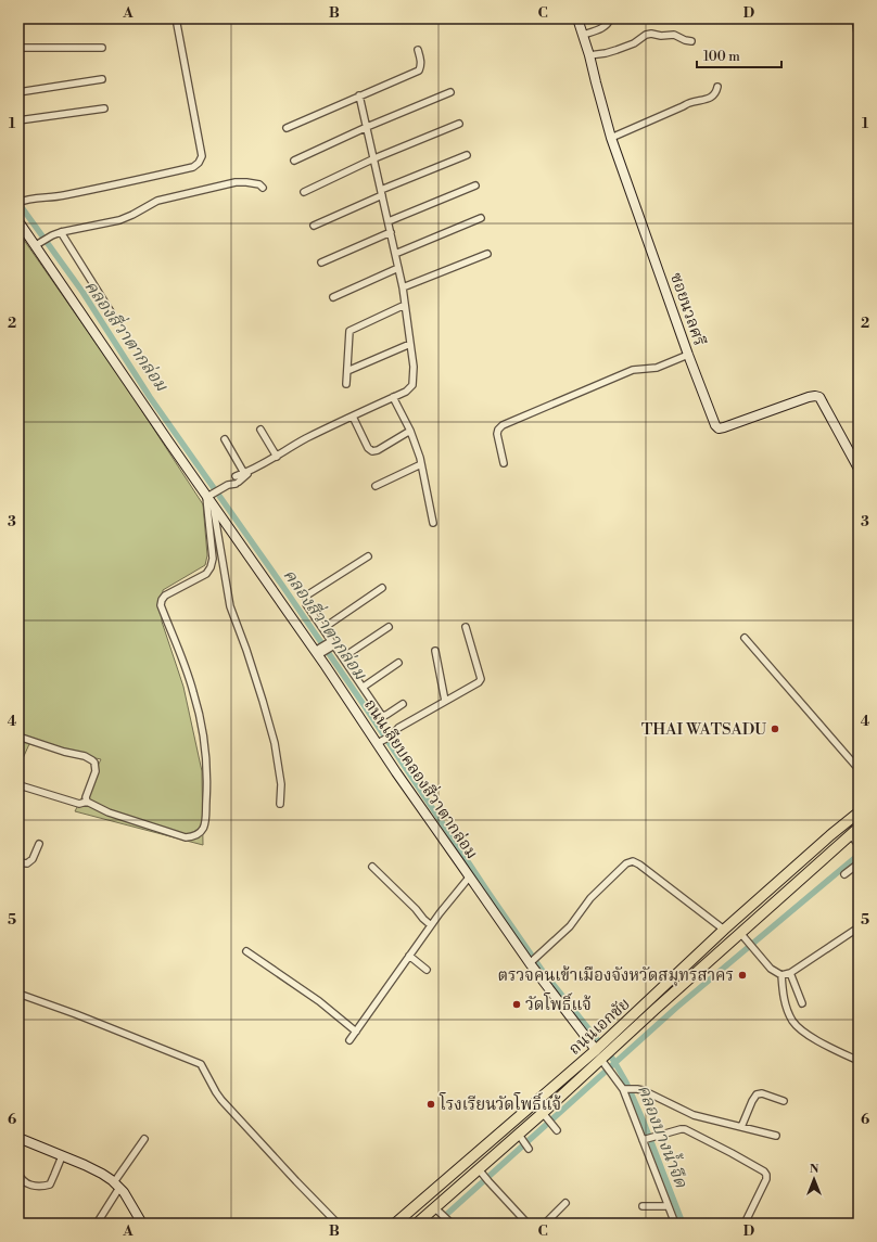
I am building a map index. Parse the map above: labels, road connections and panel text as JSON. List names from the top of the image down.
{
  "streets": {
    "main road": ["ถนนเอกชัย"],
    "street": ["ซอยนวลศรี", "ถนนเลียบคลองสี่วาตากล่อม"]
  },
  "crossings": [
    ["ถนนเลียบคลองสี่วาตากล่อม", "ถนนเอกชัย"]
  ],
  "water": ["คลองสี่วาตากล่อม", "คลองบางน้ำจืด"],
  "places": [
    "THAI WATSADU",
    "ตรวจคนเข้าเมืองจังหวัดสมุทรสาคร",
    "วัดโพธิ์แจ้",
    "โรงเรียนวัดโพธิ์แจ้"
  ],
  "scale_bar": "100 m",
  "north": "top",
  "grid": {
    "columns": [
      "A",
      "B",
      "C",
      "D"
    ],
    "rows": [
      "1",
      "2",
      "3",
      "4",
      "5",
      "6"
    ]
  }
}
